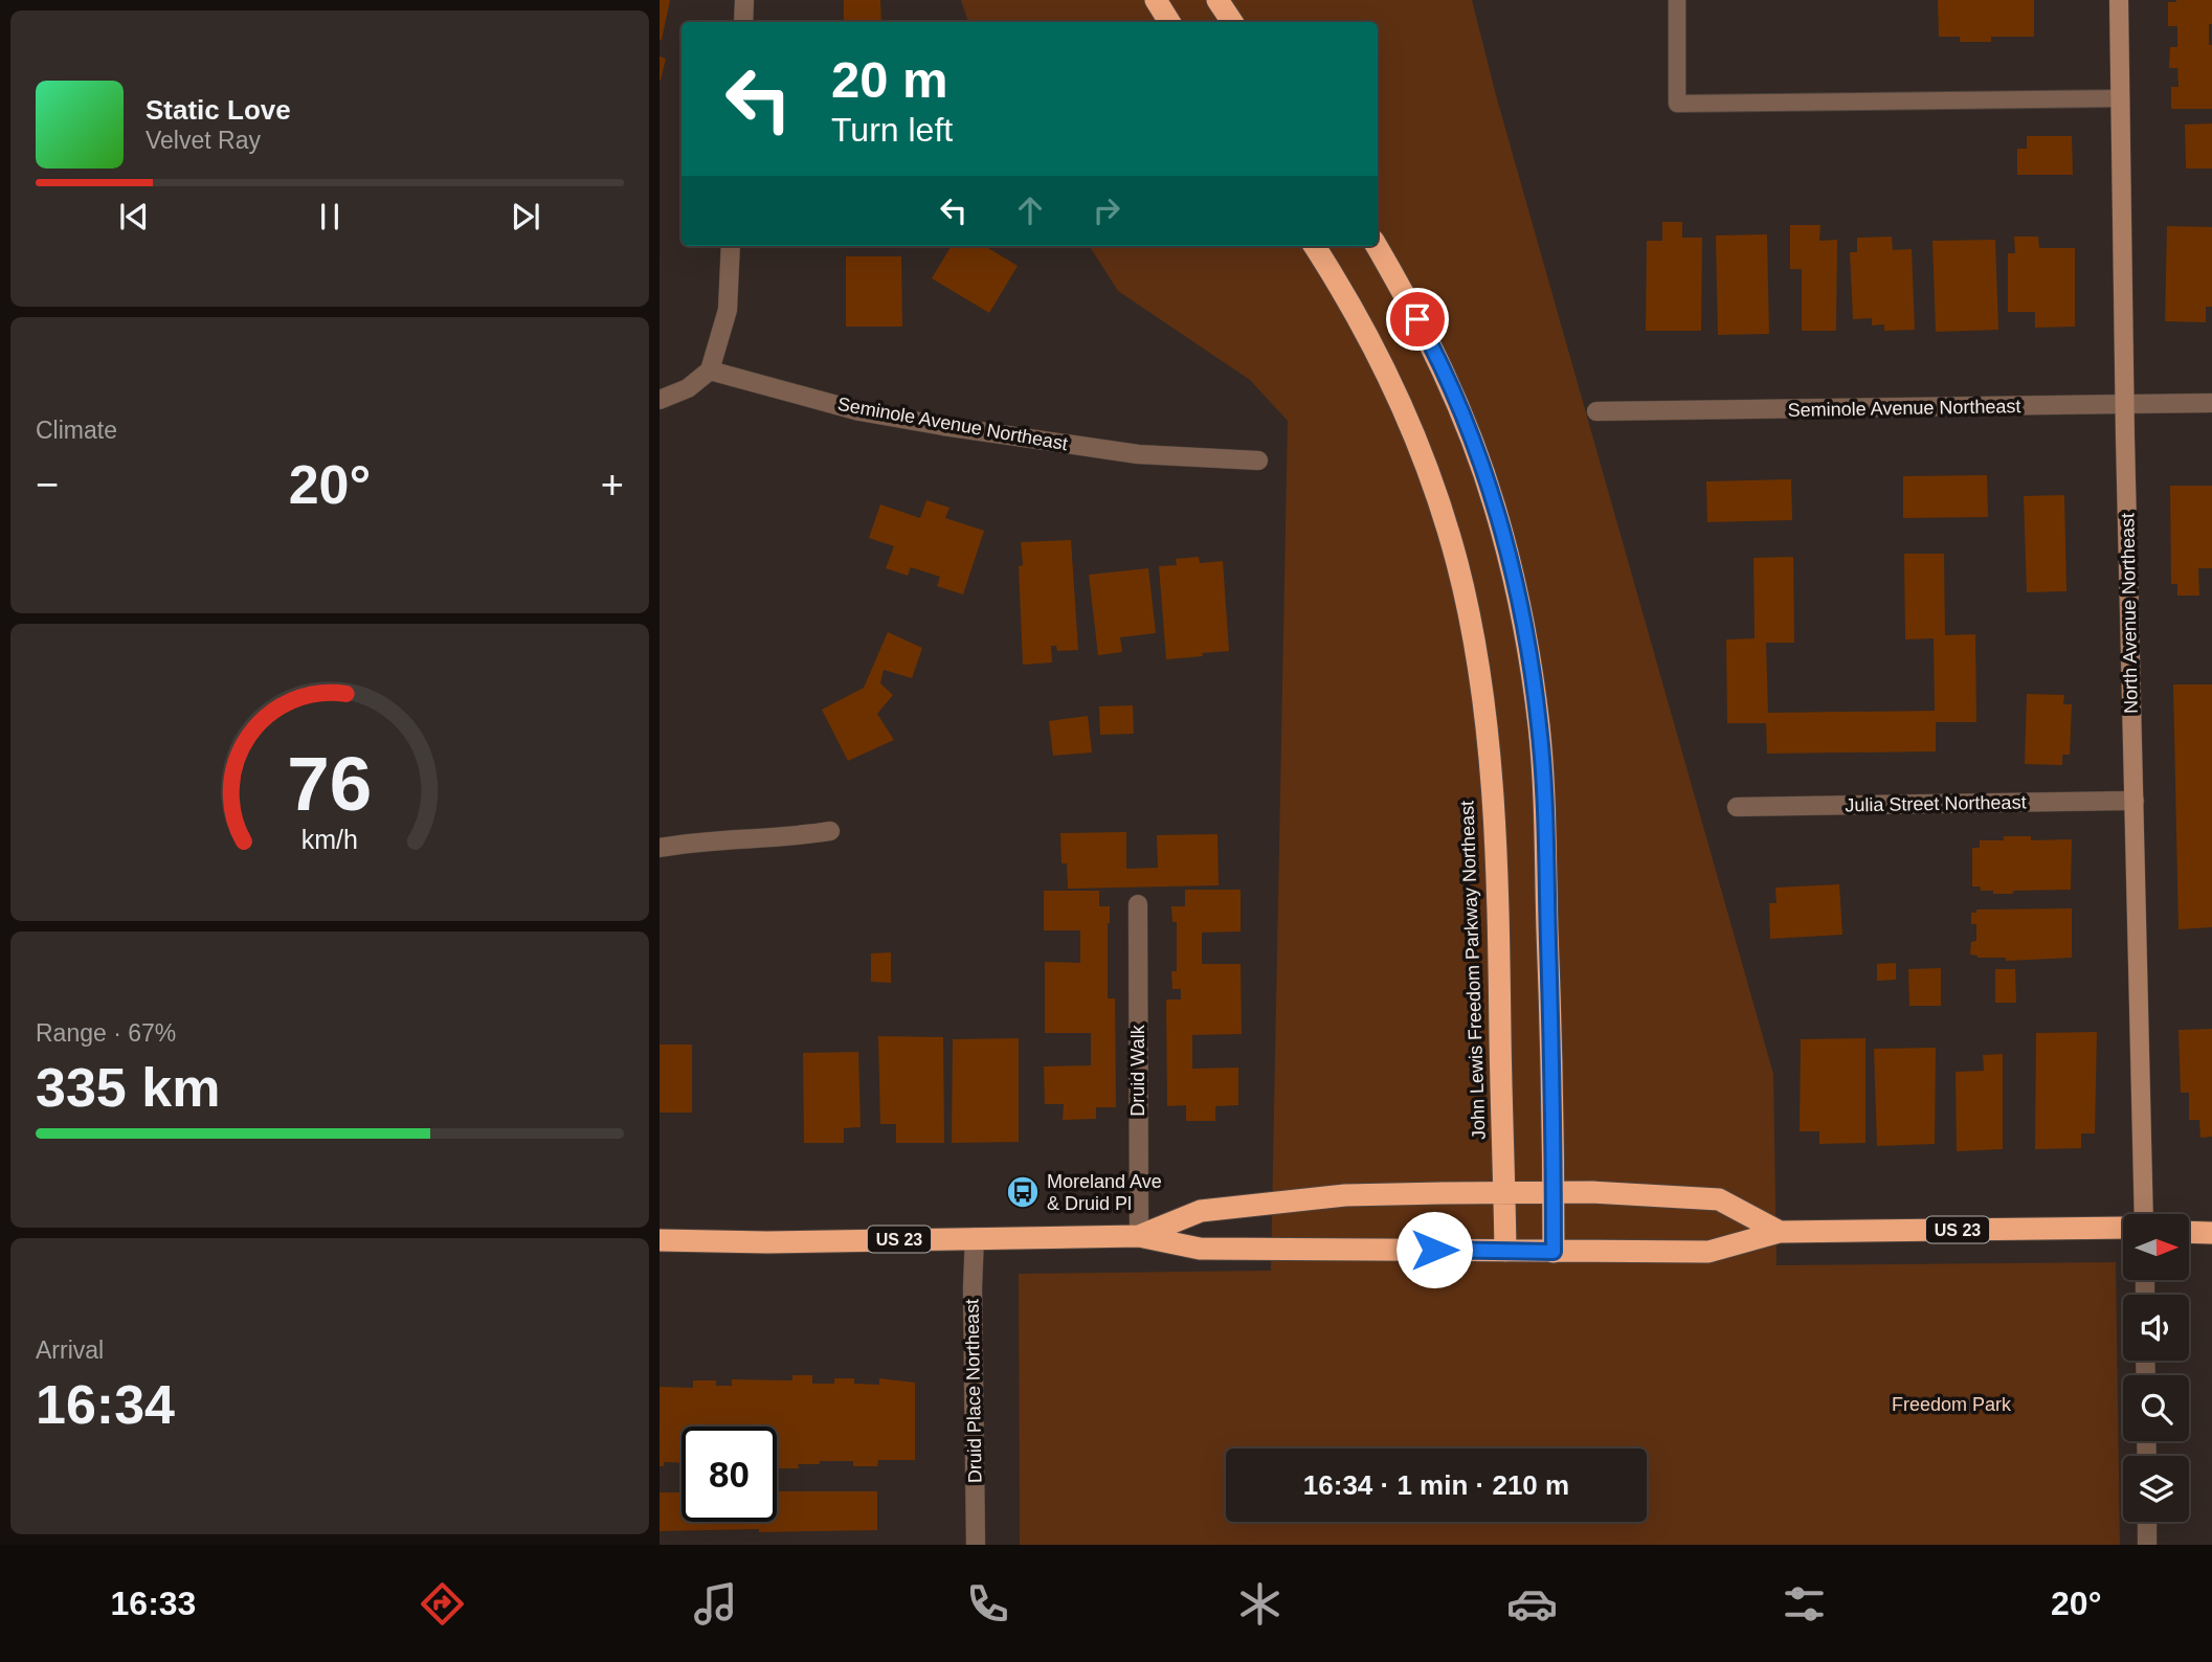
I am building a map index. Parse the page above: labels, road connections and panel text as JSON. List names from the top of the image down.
{
  "streets": {
    "highway": ["John Lewis Freedom Parkway Northeast", "US 23"],
    "main road": ["North Avenue Northeast"],
    "street": [
      "Seminole Avenue Northeast",
      "Julia Street Northeast",
      "Druid Walk",
      "Druid Place Northeast"
    ]
  },
  "crossings": [
    ["Seminole Avenue Northeast", "North Avenue Northeast"],
    ["North Avenue Northeast", "Julia Street Northeast"],
    ["John Lewis Freedom Parkway Northeast", "US 23"],
    ["Druid Walk", "US 23"],
    ["US 23", "Druid Place Northeast"]
  ],
  "parks": ["Freedom Park"],
  "places": {
    "bus stop": ["Moreland Ave & Druid Pl"]
  },
  "north": "right",
  "page": {
    "turn": ["20 m", "Turn left"],
    "song": ["Static Love", "Velvet Ray"],
    "tile": [
      "Climate",
      ["Range · 67%", "335 km"],
      ["Arrival", "16:34"]
    ],
    "heat": ["−", "20°", "+"],
    "limit": "80",
    "trip": "16:34 · 1 min · 210 m",
    "tabs": ["16:33", "20°"],
    "gauge": ["76", "km/h"]
  }
}
